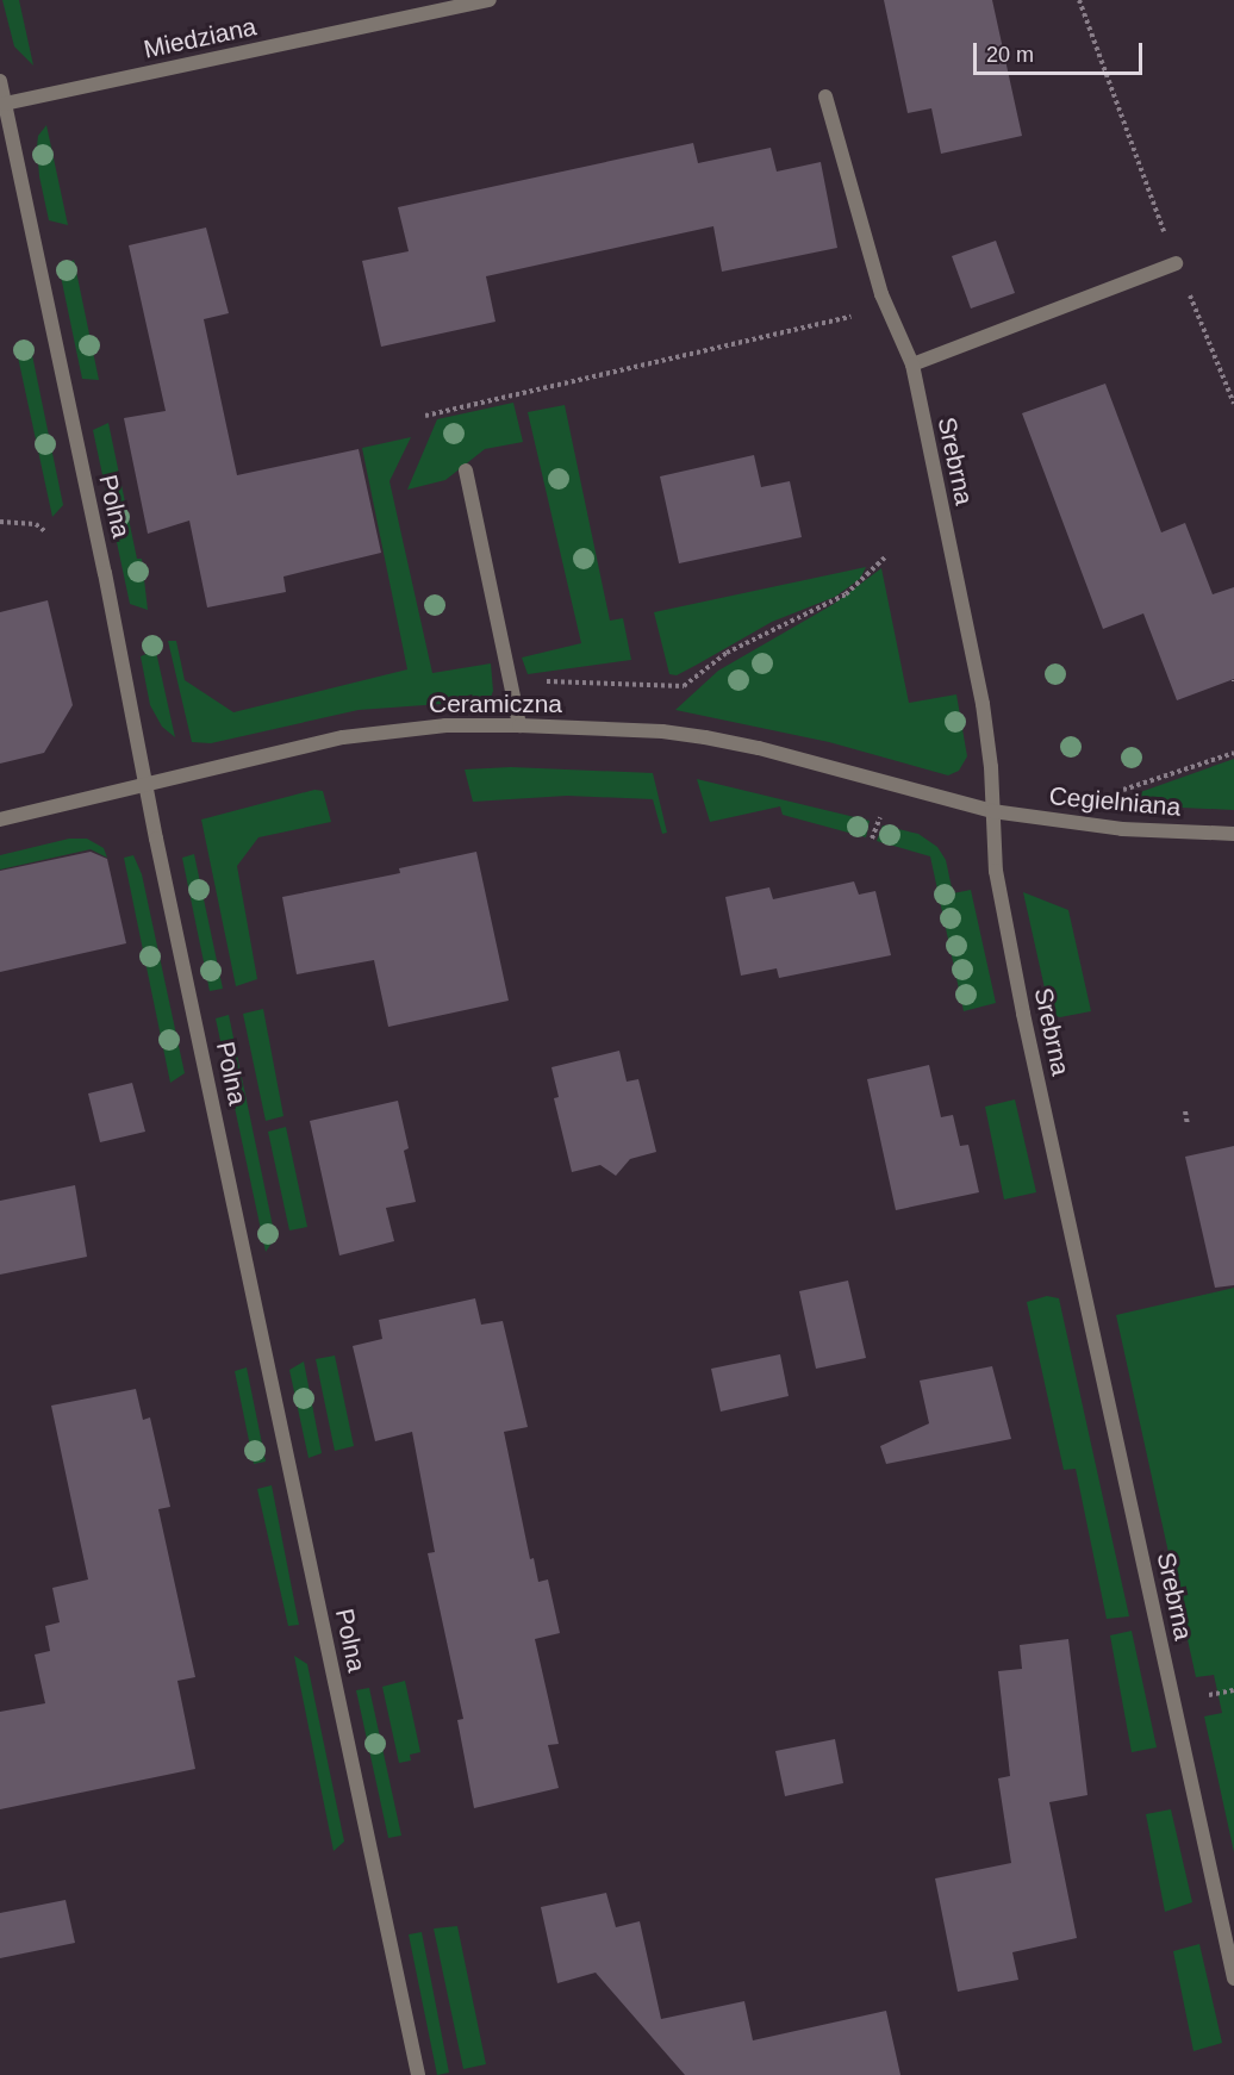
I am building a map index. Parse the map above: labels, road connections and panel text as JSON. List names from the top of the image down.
{
  "streets": {
    "street": [
      "Miedziana",
      "Srebrna",
      "Polna",
      "Ceramiczna",
      "Cegielniana"
    ]
  },
  "crossings": [
    ["Miedziana", "Polna"],
    ["Srebrna", "Ceramiczna"],
    ["Srebrna", "Cegielniana"],
    ["Polna", "Ceramiczna"],
    ["Ceramiczna", "Cegielniana"]
  ],
  "scale_bar": "20 m"
}
